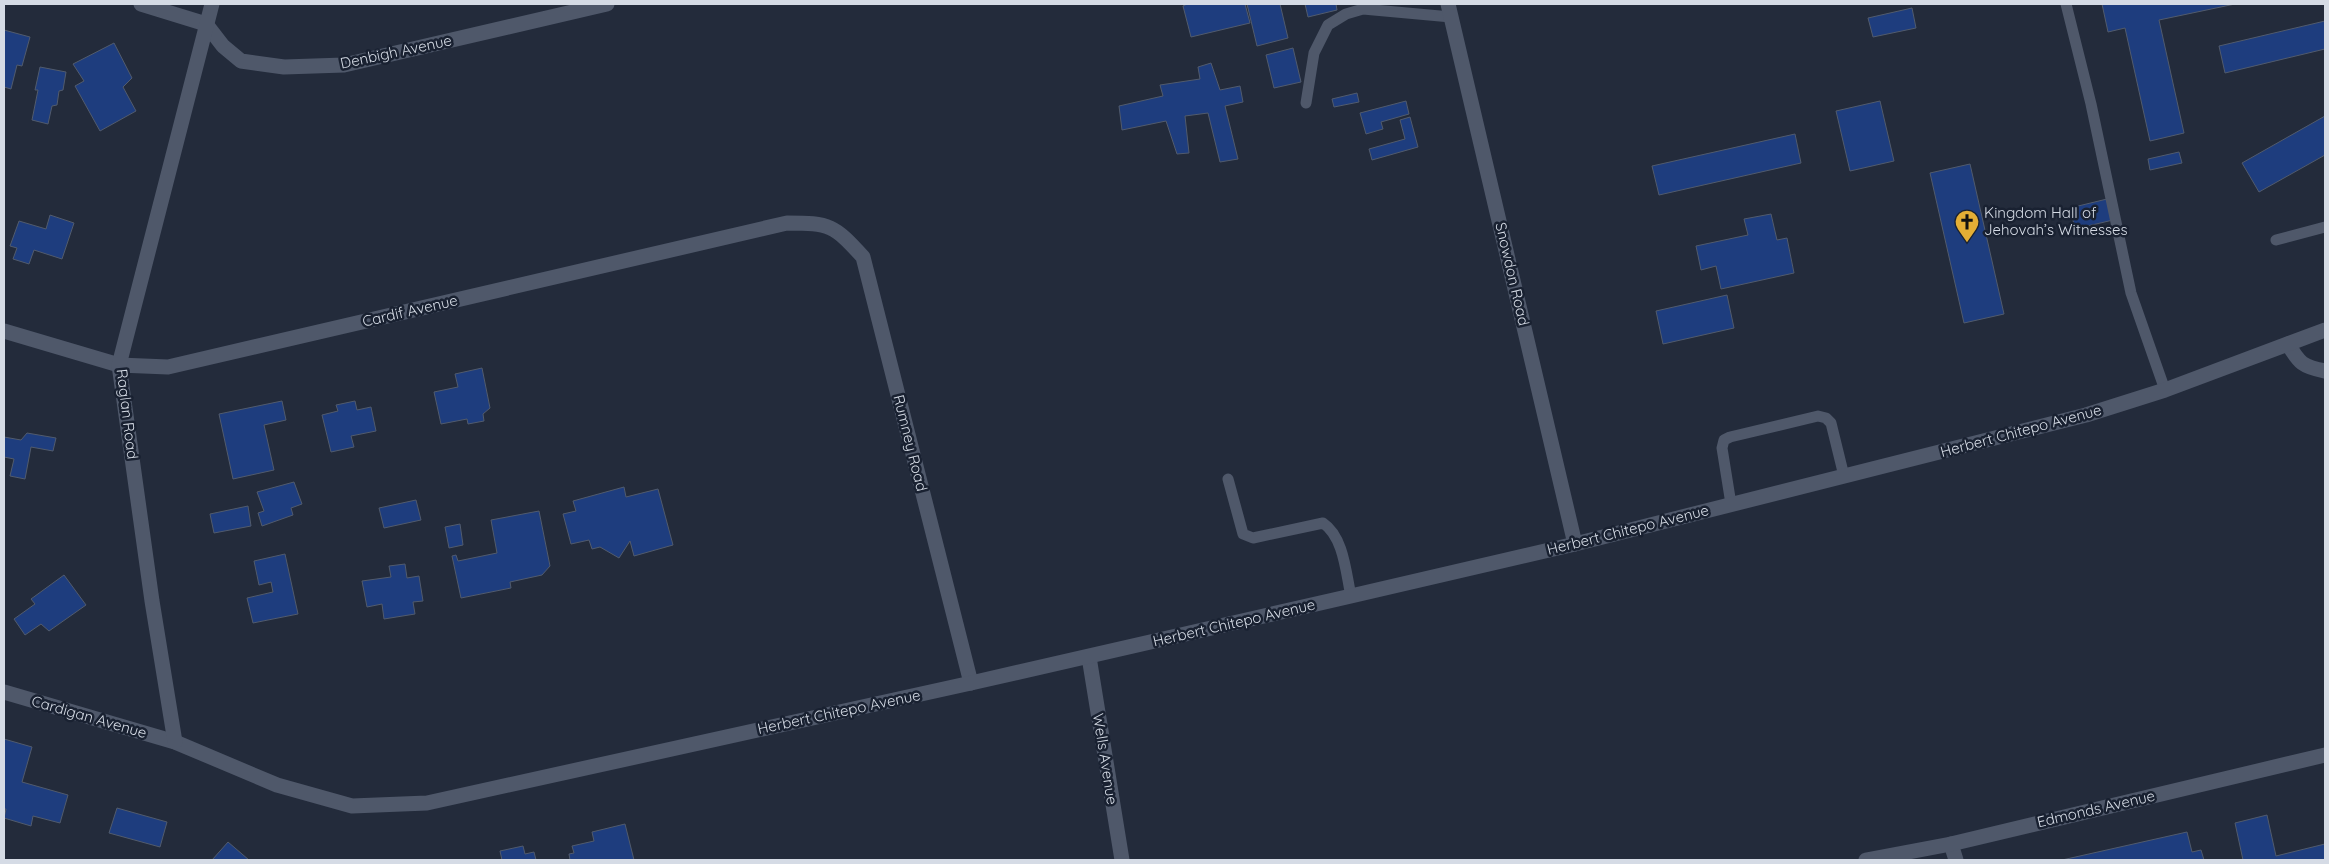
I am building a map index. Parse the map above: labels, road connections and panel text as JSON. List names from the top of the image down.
{
  "streets": {
    "street": [
      "Denbigh Avenue",
      "Snowdon Road",
      "Cardif Avenue",
      "Raglan Road",
      "Herbert Chitepo Avenue",
      "Rumney Road",
      "Cardigan Avenue",
      "Wells Avenue",
      "Edmonds Avenue"
    ]
  },
  "crossings": [
    ["Denbigh Avenue", "Raglan Road"],
    ["Snowdon Road", "Herbert Chitepo Avenue"],
    ["Cardif Avenue", "Raglan Road"],
    ["Cardif Avenue", "Rumney Road"],
    ["Raglan Road", "Herbert Chitepo Avenue"],
    ["Raglan Road", "Cardigan Avenue"],
    ["Herbert Chitepo Avenue", "Rumney Road"],
    ["Herbert Chitepo Avenue", "Cardigan Avenue"],
    ["Herbert Chitepo Avenue", "Wells Avenue"]
  ],
  "places": {
    "church": ["Kingdom Hall of Jehovah’s Witnesses"]
  }
}
